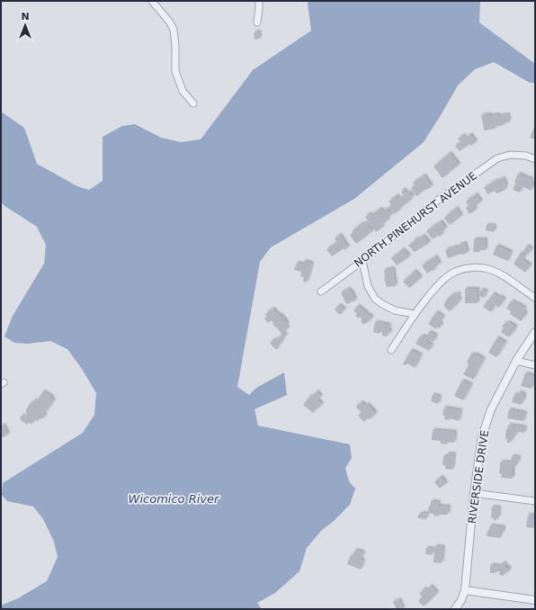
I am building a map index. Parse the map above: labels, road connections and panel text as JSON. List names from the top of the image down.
{
  "streets": {
    "street": ["NORTH PINEHURST AVENUE", "RIVERSIDE DRIVE"]
  },
  "water": ["Wicomico River"],
  "north": "top"
}
